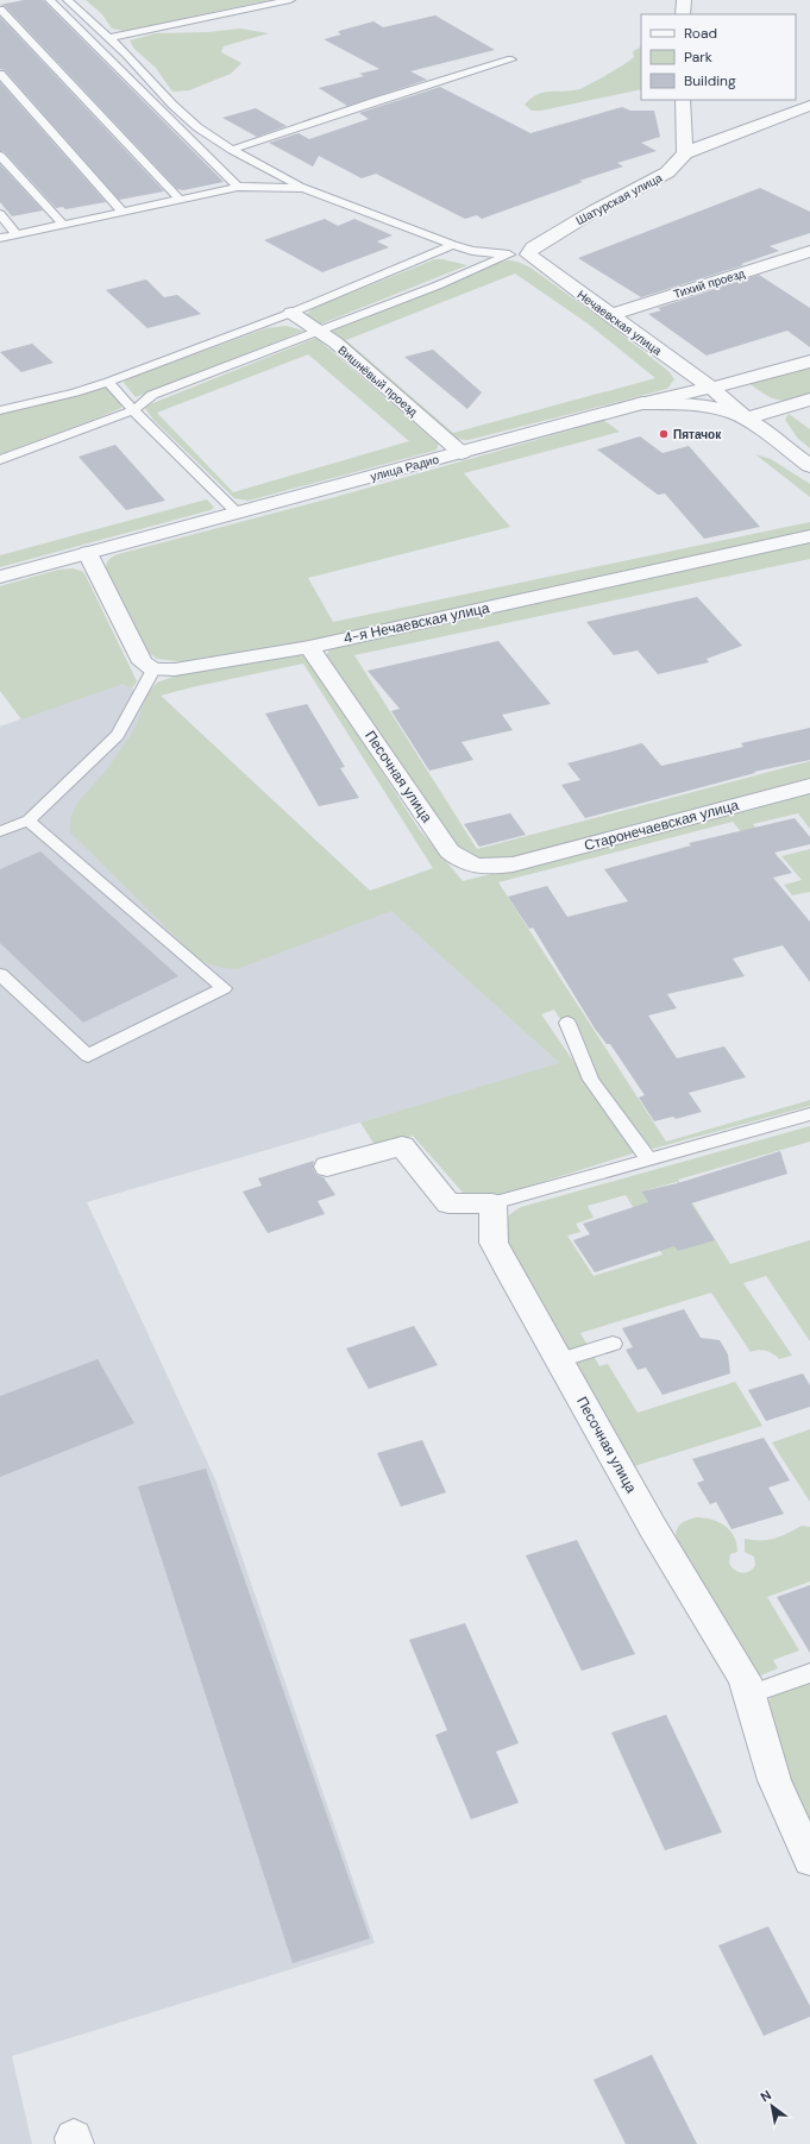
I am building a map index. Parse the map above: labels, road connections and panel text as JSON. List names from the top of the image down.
{
  "streets": {
    "street": [
      "Шатурская улица",
      "Тихий проезд",
      "Нечаевская улица",
      "Вишнёвый проезд",
      "улица Радио",
      "4-я Нечаевская улица",
      "Песочная улица",
      "Старонечаевская улица"
    ]
  },
  "crossings": [
    ["Шатурская улица", "Нечаевская улица"],
    ["Тихий проезд", "Нечаевская улица"],
    ["Нечаевская улица", "улица Радио"],
    ["Вишнёвый проезд", "улица Радио"],
    ["4-я Нечаевская улица", "Песочная улица"],
    ["Песочная улица", "Старонечаевская улица"]
  ],
  "places": ["Пятачок"],
  "legend": ["Road", "Park", "Building"],
  "north": "top left"
}
